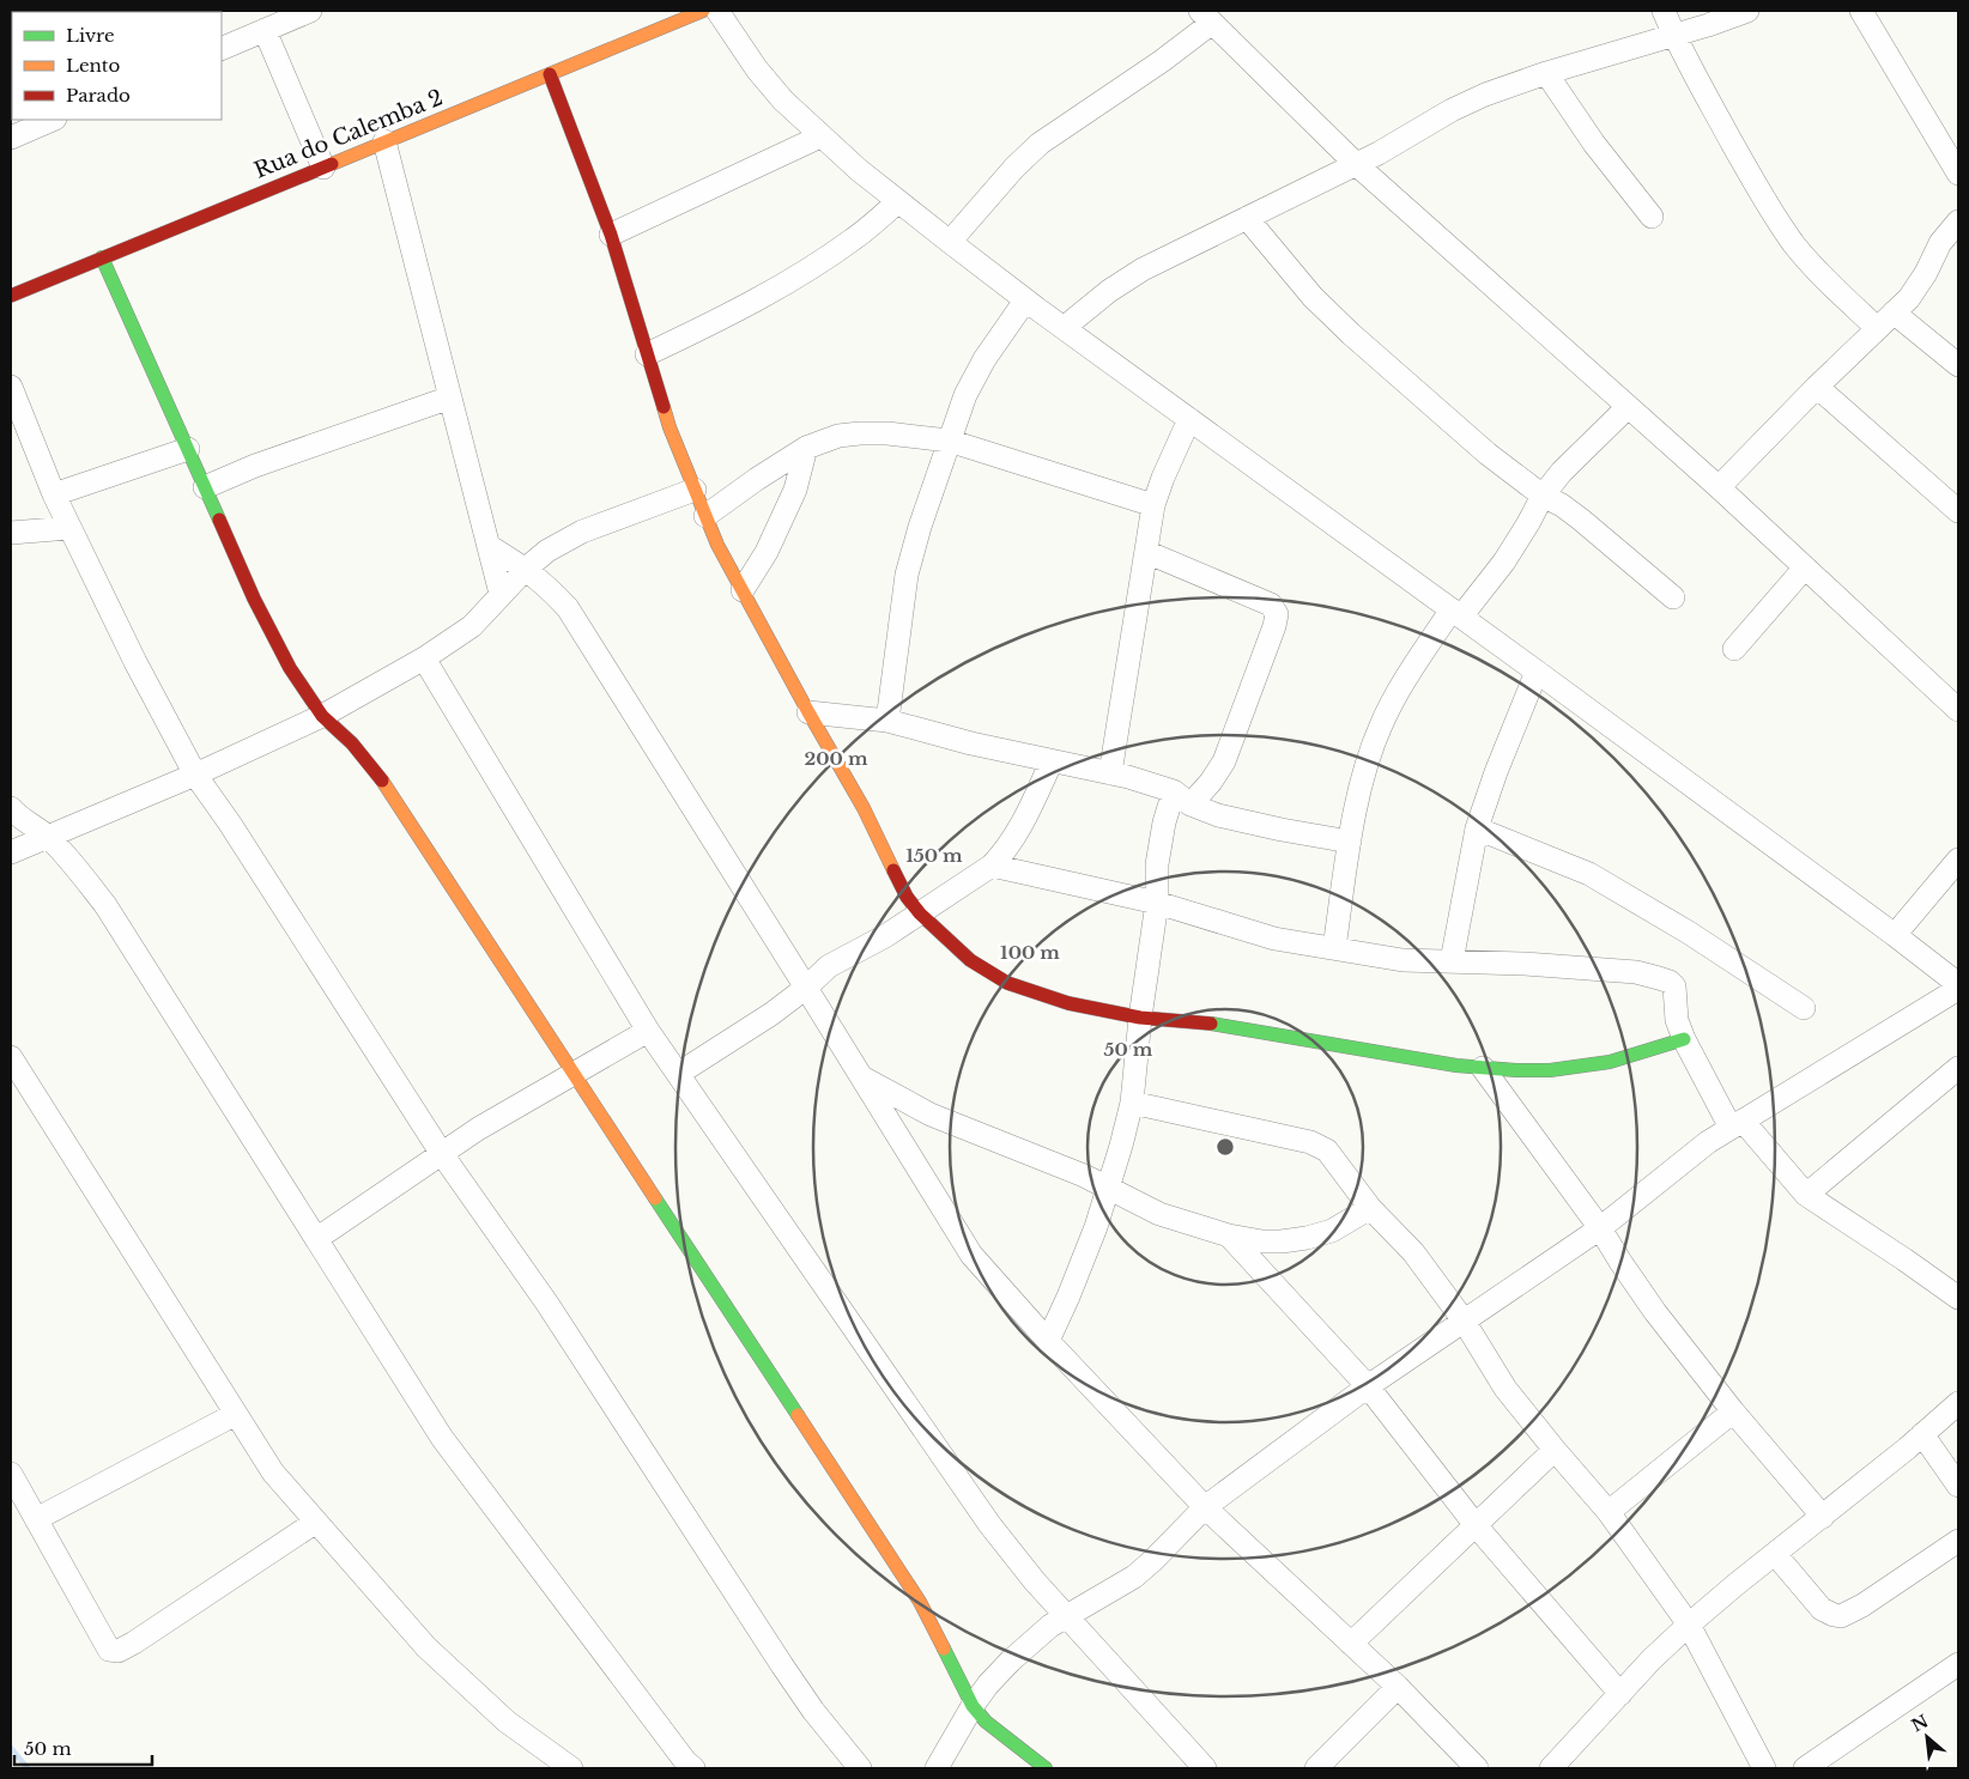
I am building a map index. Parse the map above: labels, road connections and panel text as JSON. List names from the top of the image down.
{
  "streets": {
    "street": ["Rua do Calemba 2"]
  },
  "legend": ["Livre", "Lento", "Parado"],
  "scale_bar": "50 m",
  "north": "top left",
  "rings": [
    "200 m",
    "150 m",
    "100 m",
    "50 m"
  ]
}
